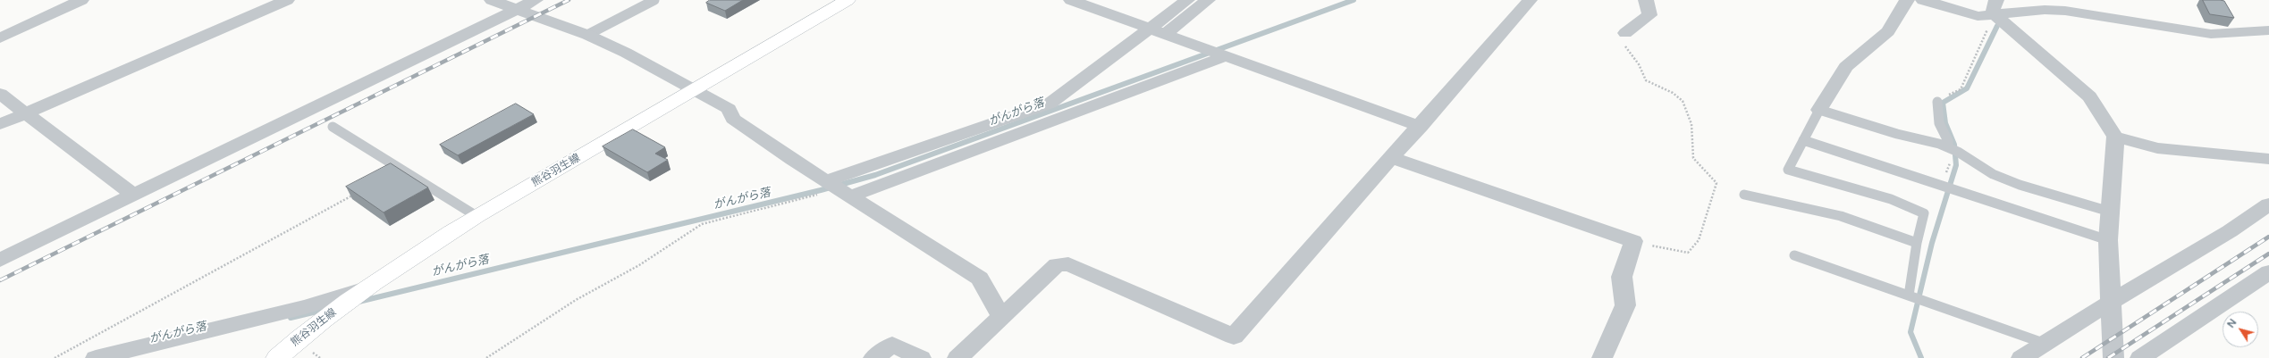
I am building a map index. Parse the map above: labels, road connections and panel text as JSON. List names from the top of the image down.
{
  "streets": {
    "main road": ["熊谷羽生線"]
  },
  "water": ["がんがら落"],
  "north": "top left"
}
